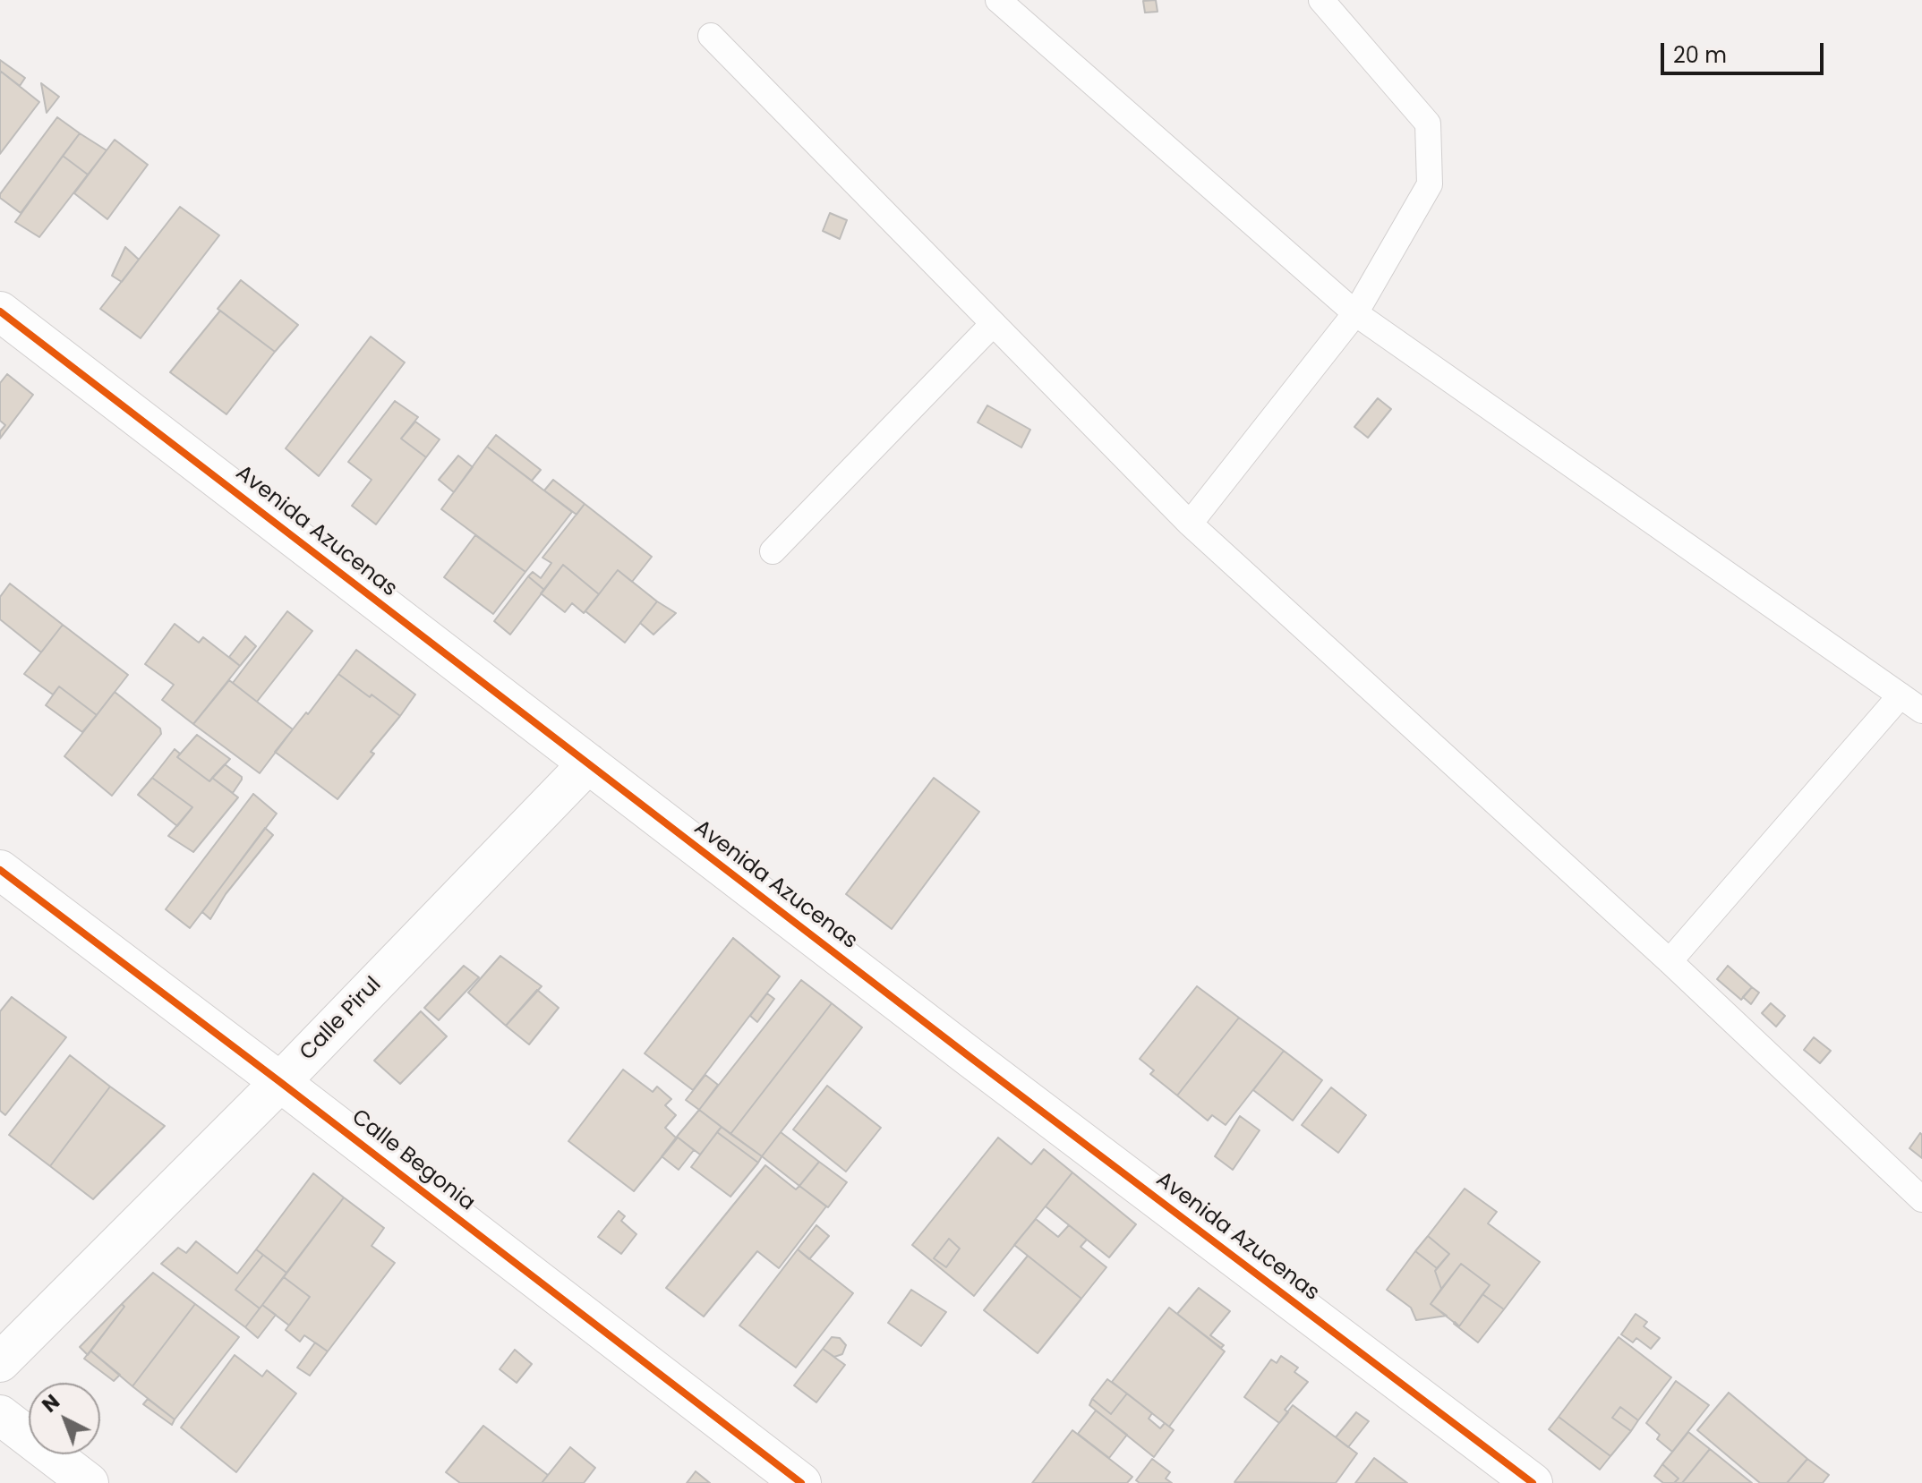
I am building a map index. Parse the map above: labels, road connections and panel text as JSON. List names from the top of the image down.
{
  "streets": {
    "street": ["Avenida Azucenas", "Calle Pirul", "Calle Begonia"]
  },
  "crossings": [
    ["Avenida Azucenas", "Calle Pirul"],
    ["Calle Pirul", "Calle Begonia"]
  ],
  "scale_bar": "20 m",
  "north": "top left"
}
